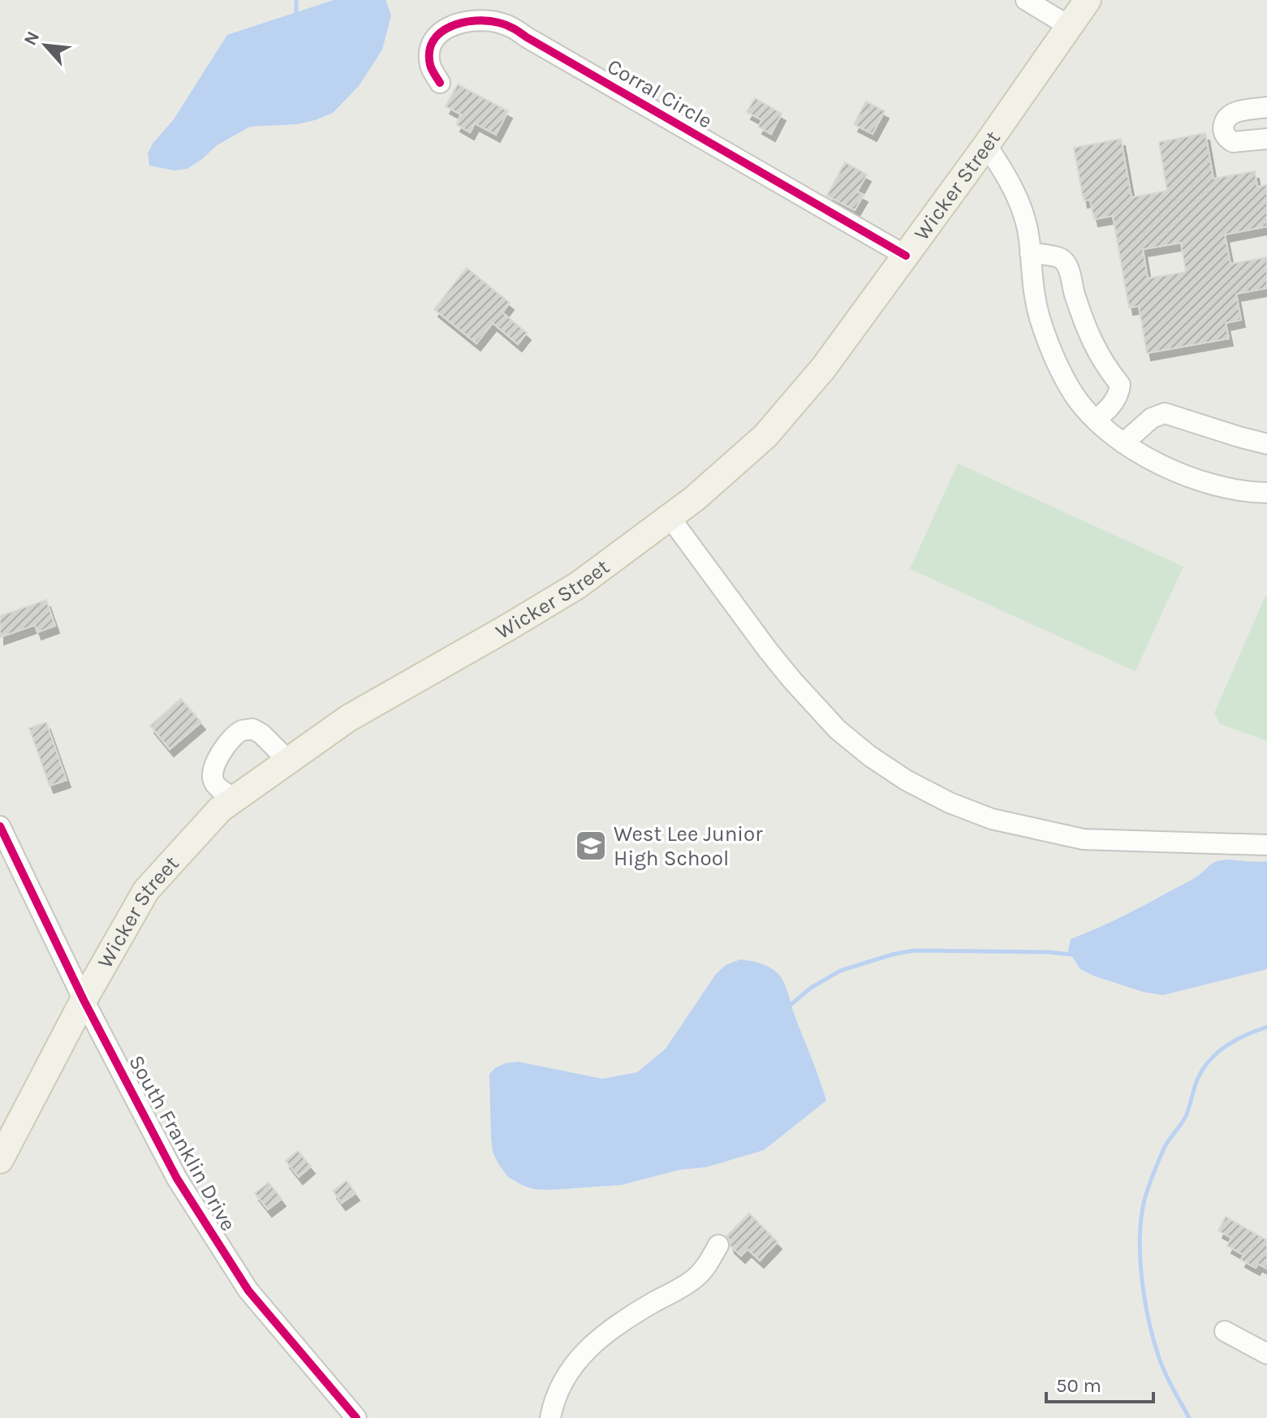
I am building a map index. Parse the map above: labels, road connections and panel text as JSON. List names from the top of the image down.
{
  "streets": {
    "main road": ["Wicker Street"],
    "street": ["Corral Circle", "South Franklin Drive"]
  },
  "crossings": [
    ["Corral Circle", "Wicker Street"],
    ["Wicker Street", "South Franklin Drive"]
  ],
  "places": {
    "school or university": ["West Lee Junior High School"]
  },
  "scale_bar": "50 m",
  "north": "top left"
}
